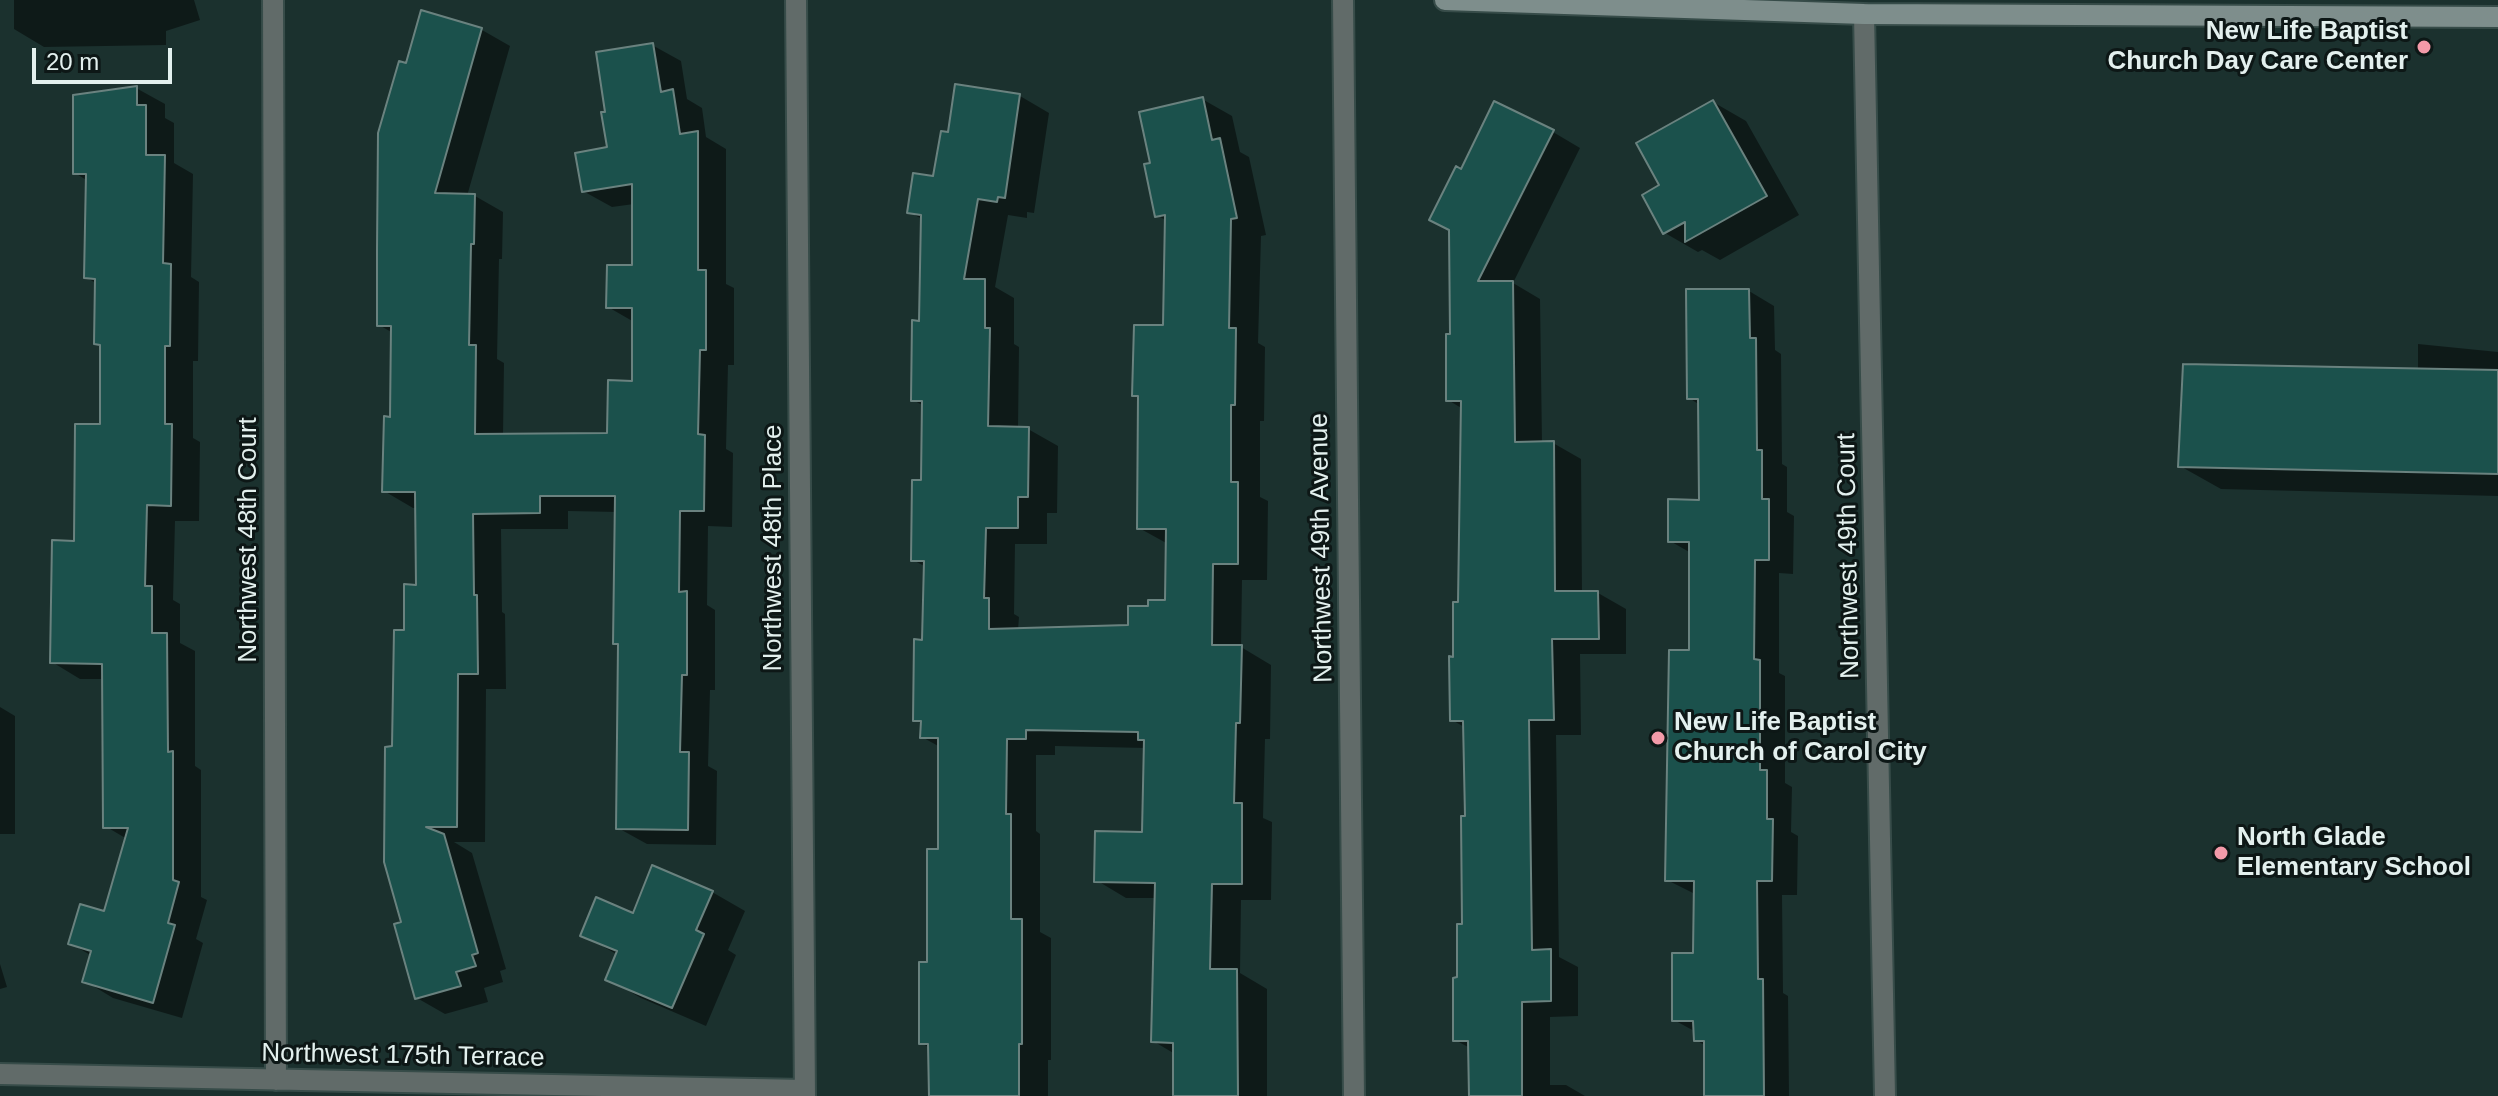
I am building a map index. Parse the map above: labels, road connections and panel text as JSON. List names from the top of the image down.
{
  "streets": {
    "street": [
      "Northwest 48th Court",
      "Northwest 48th Place",
      "Northwest 49th Avenue",
      "Northwest 49th Court",
      "Northwest 175th Terrace"
    ]
  },
  "crossings": [
    ["Northwest 48th Court", "Northwest 175th Terrace"],
    ["Northwest 48th Place", "Northwest 175th Terrace"]
  ],
  "places": ["New Life Baptist Church Day Care Center", "New Life Baptist Church of Carol City", "North Glade Elementary School"],
  "scale_bar": "20 m"
}
